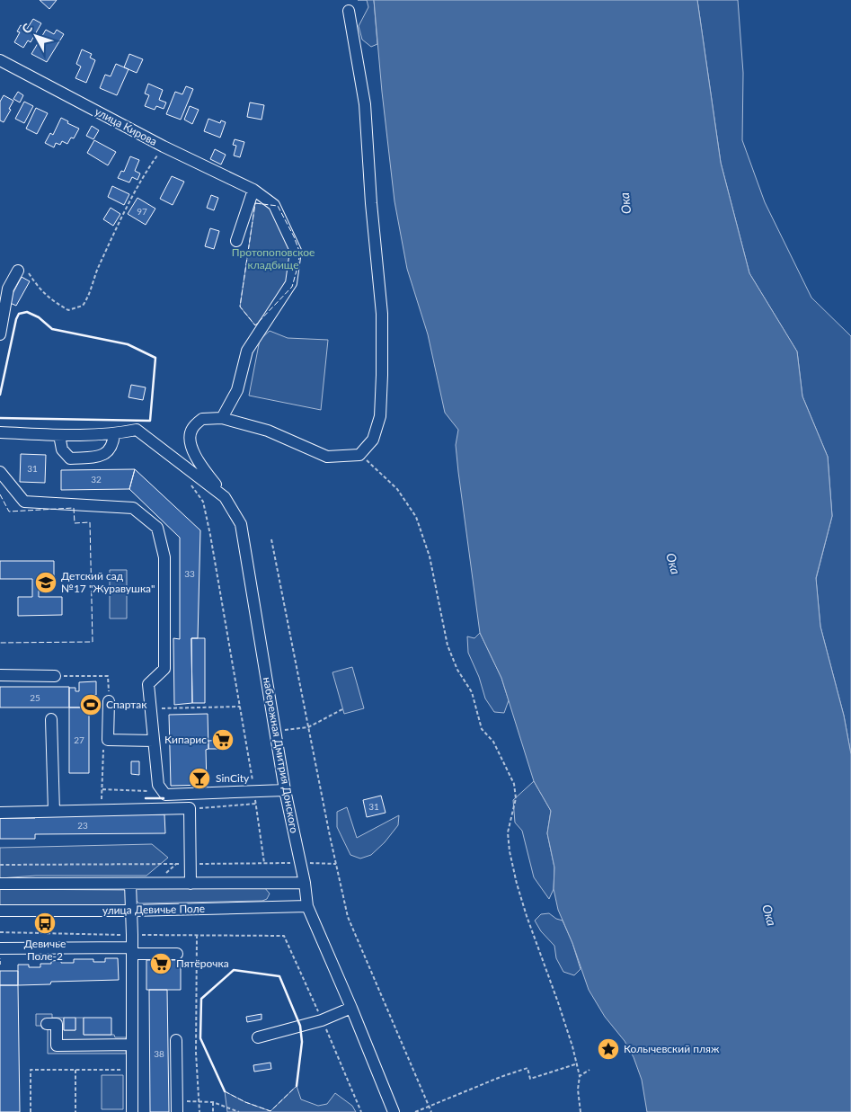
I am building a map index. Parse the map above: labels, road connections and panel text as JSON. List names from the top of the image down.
{
  "streets": {
    "street": ["улица Кирова", "набережная Дмитрия Донского", "улица Девичье Поле"]
  },
  "crossings": [
    ["набережная Дмитрия Донского", "улица Девичье Поле"]
  ],
  "water": ["Ока"],
  "parks": ["Протопоповское кладбище"],
  "places": {
    "school or university": ["Детский сад №17 \"Журавушка\""],
    "sports": ["Спартак"],
    "supermarket": ["Кипарис", "Пятёрочка"],
    "bar": ["SinCity"],
    "bus stop": ["Девичье Поле-2"],
    "place": ["Колычевский пляж"]
  },
  "house_numbers": [
    "97",
    "31",
    "32",
    "33",
    "25",
    "27",
    "31",
    "23",
    "38"
  ],
  "north": "top left"
}
